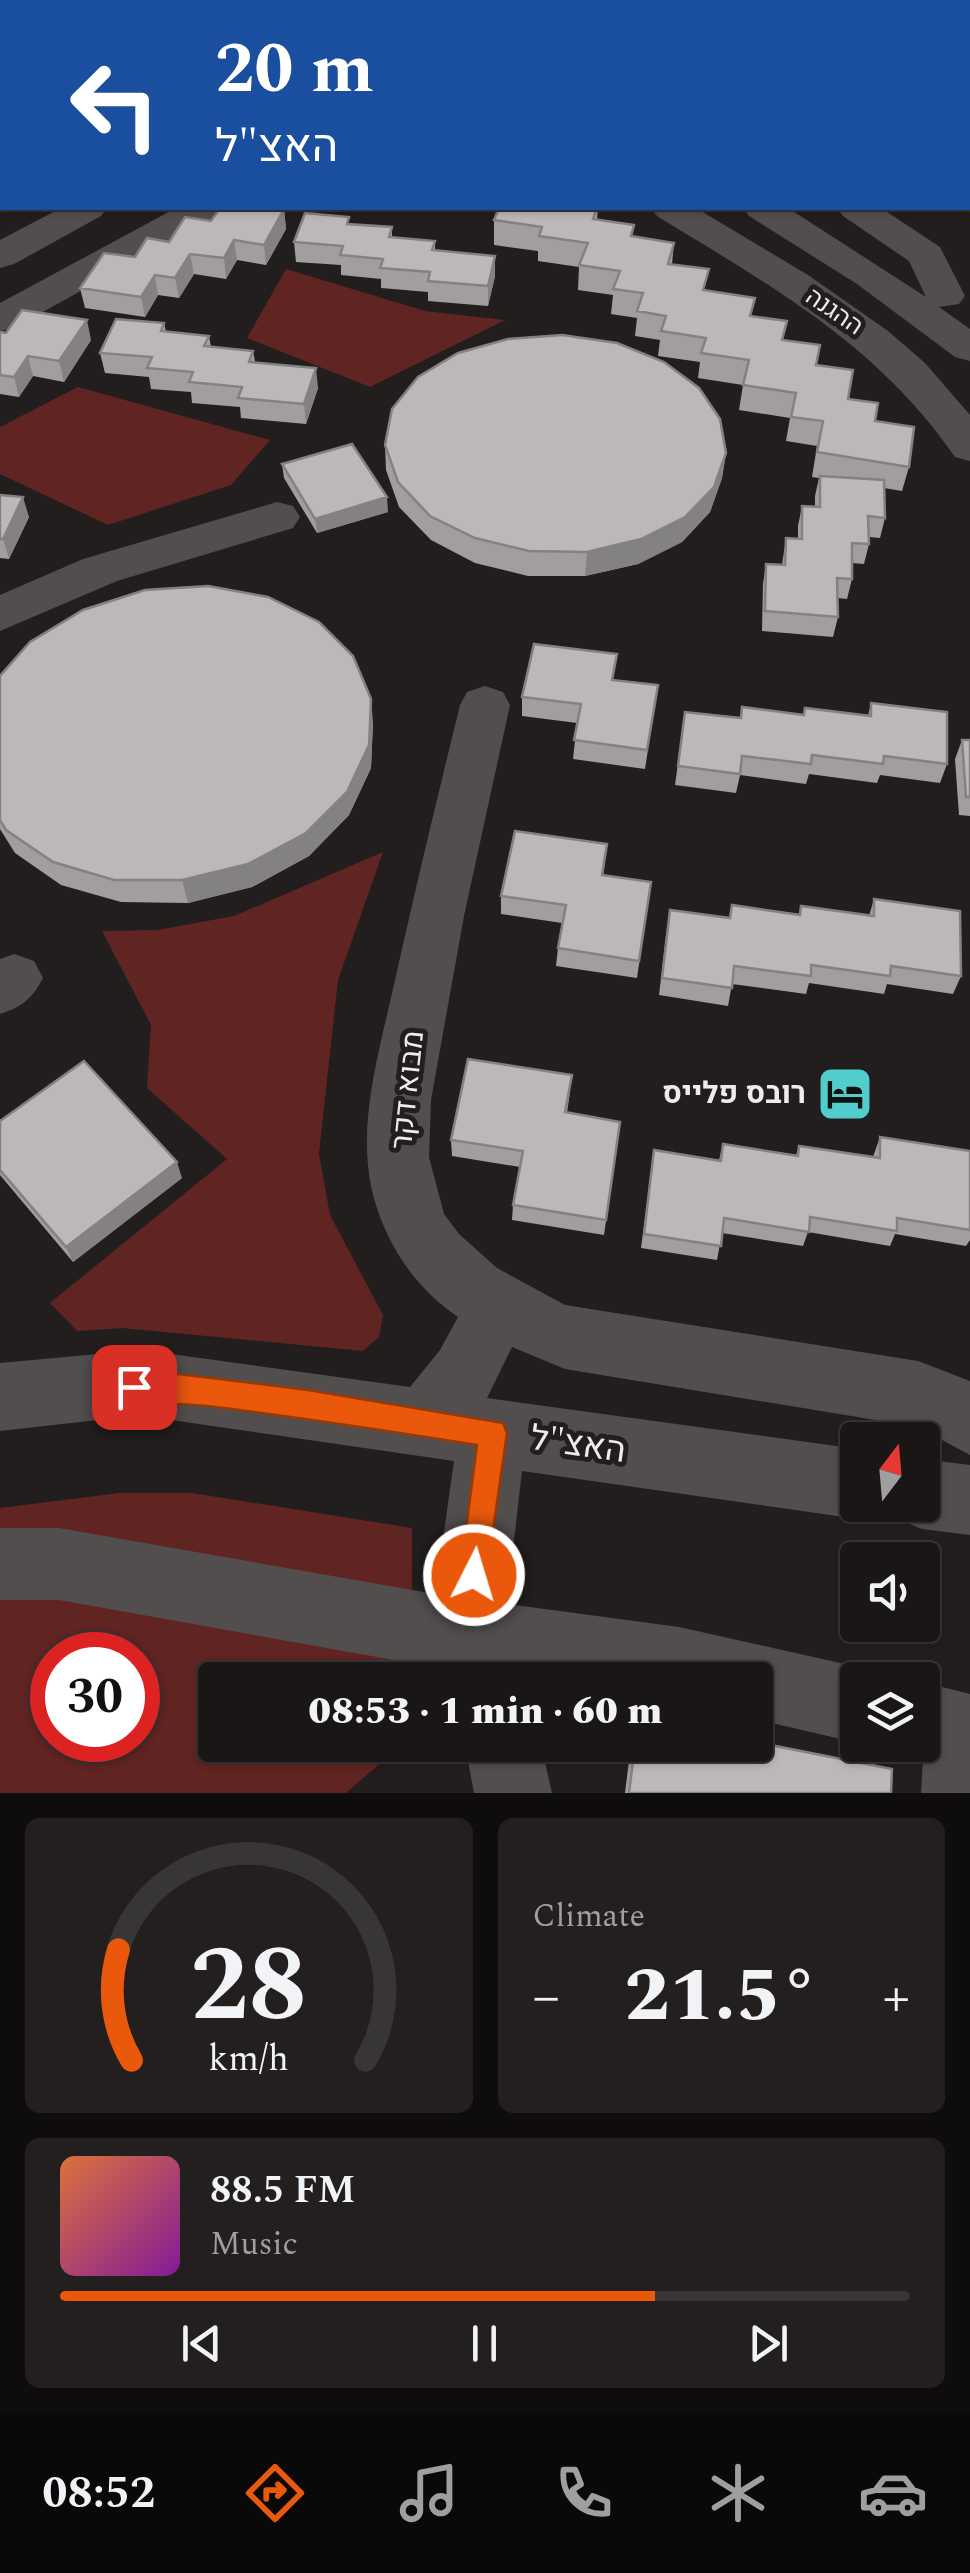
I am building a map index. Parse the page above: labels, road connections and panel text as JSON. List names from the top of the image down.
{
  "streets": {
    "street": ["ההגנה", "מבוא דקר", "האצ\"ל"]
  },
  "places": {
    "hotel": ["רובס פלייס"]
  },
  "north": "top",
  "page": {
    "turn": ["20 m", "האצ\"ל"],
    "limit": "30",
    "trip": "08:53 · 1 min · 60 m",
    "tile": "Climate",
    "heat": ["−", "21.5°", "+"],
    "song": ["88.5 FM", "Music"],
    "tabs": "08:52",
    "gauge": ["28", "km/h"]
  }
}
